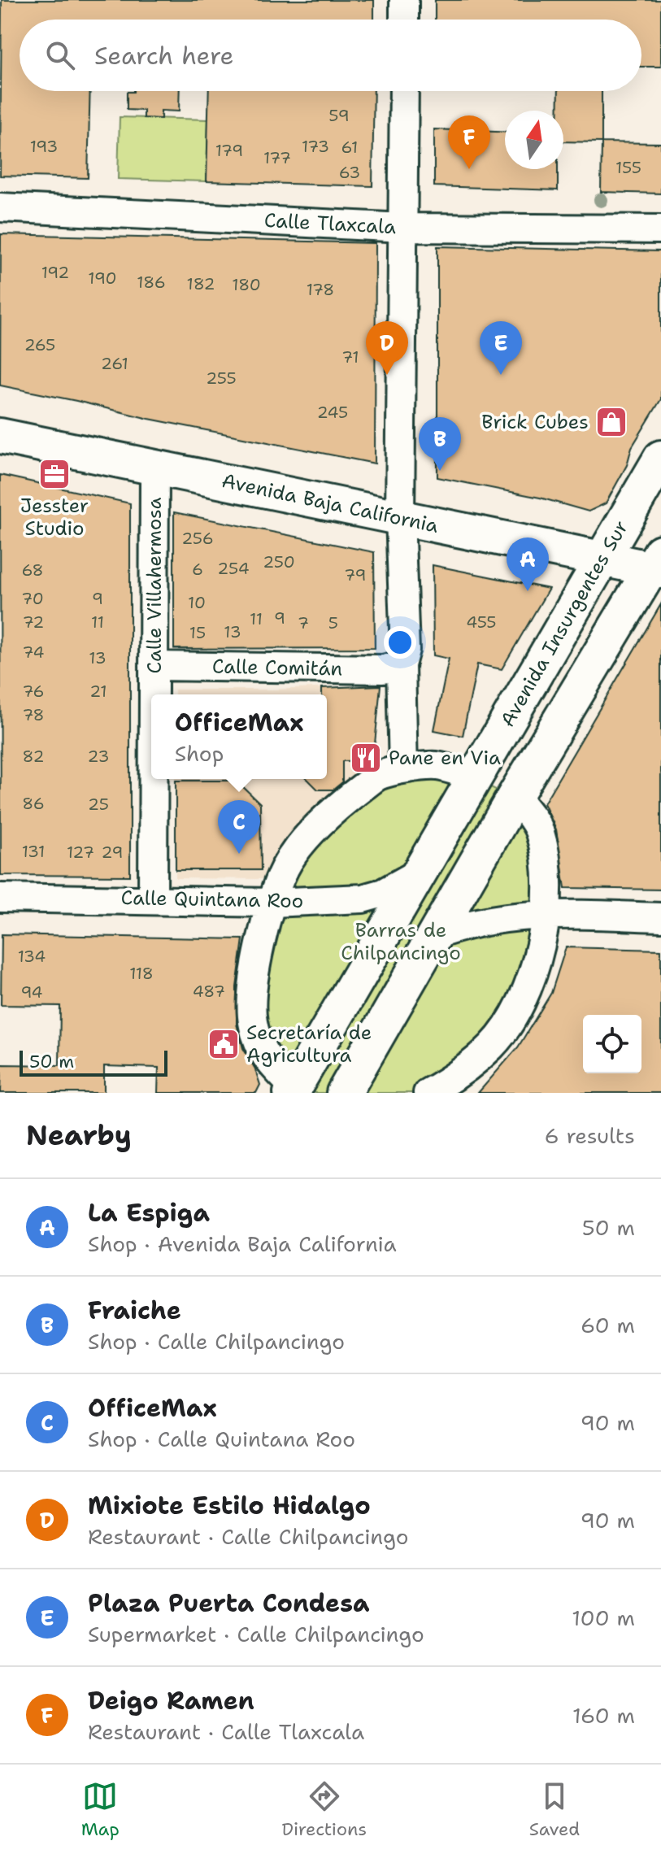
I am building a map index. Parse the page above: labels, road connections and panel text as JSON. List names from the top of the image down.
{
  "streets": {
    "main road": ["Avenida Baja California", "Avenida Insurgentes Sur"],
    "street": [
      "Calle Tlaxcala",
      "Calle Villahermosa",
      "Calle Comitán",
      "Calle Quintana Roo"
    ]
  },
  "crossings": [
    ["Avenida Baja California", "Calle Villahermosa"],
    ["Avenida Baja California", "Avenida Insurgentes Sur"],
    ["Calle Villahermosa", "Calle Comitán"],
    ["Calle Villahermosa", "Calle Quintana Roo"],
    ["Avenida Insurgentes Sur", "Calle Quintana Roo"]
  ],
  "parks": ["Barras de Chilpancingo"],
  "places": {
    "shop": ["Brick Cubes"],
    "office": ["Jesster Studio"],
    "restaurant": ["Pane en Via"],
    "public building": ["Secretaría de Agricultura"]
  },
  "house_numbers": [
    "59",
    "193",
    "173",
    "61",
    "179",
    "177",
    "155",
    "63",
    "192",
    "190",
    "186",
    "182",
    "180",
    "178",
    "265",
    "71",
    "261",
    "255",
    "245",
    "256",
    "250",
    "254",
    "6",
    "68",
    "79",
    "70",
    "9",
    "10",
    "9",
    "11",
    "72",
    "11",
    "455",
    "7",
    "5",
    "13",
    "15",
    "74",
    "13",
    "76",
    "21",
    "78",
    "82",
    "23",
    "86",
    "25",
    "131",
    "127",
    "29",
    "134",
    "118",
    "487",
    "94"
  ],
  "scale_bar": "50 m",
  "north": "top",
  "page": {
    "search": "Search here",
    "pins": [
      "F",
      "D",
      "E",
      "B",
      "A",
      "C"
    ],
    "popup": ["OfficeMax", "Shop"],
    "scale": "50 m",
    "heading": ["Nearby", "6 results"],
    "list": [
      {
        "mark": "A",
        "name": "La Espiga",
        "note": "Shop · Avenida Baja California",
        "value": "50 m"
      },
      {
        "mark": "B",
        "name": "Fraiche",
        "note": "Shop · Calle Chilpancingo",
        "value": "60 m"
      },
      {
        "mark": "C",
        "name": "OfficeMax",
        "note": "Shop · Calle Quintana Roo",
        "value": "90 m"
      },
      {
        "mark": "D",
        "name": "Mixiote Estilo Hidalgo",
        "note": "Restaurant · Calle Chilpancingo",
        "value": "90 m"
      },
      {
        "mark": "E",
        "name": "Plaza Puerta Condesa",
        "note": "Supermarket · Calle Chilpancingo",
        "value": "100 m"
      },
      {
        "mark": "F",
        "name": "Deigo Ramen",
        "note": "Restaurant · Calle Tlaxcala",
        "value": "160 m"
      }
    ],
    "nav": ["Map", "Directions", "Saved"]
  }
}
